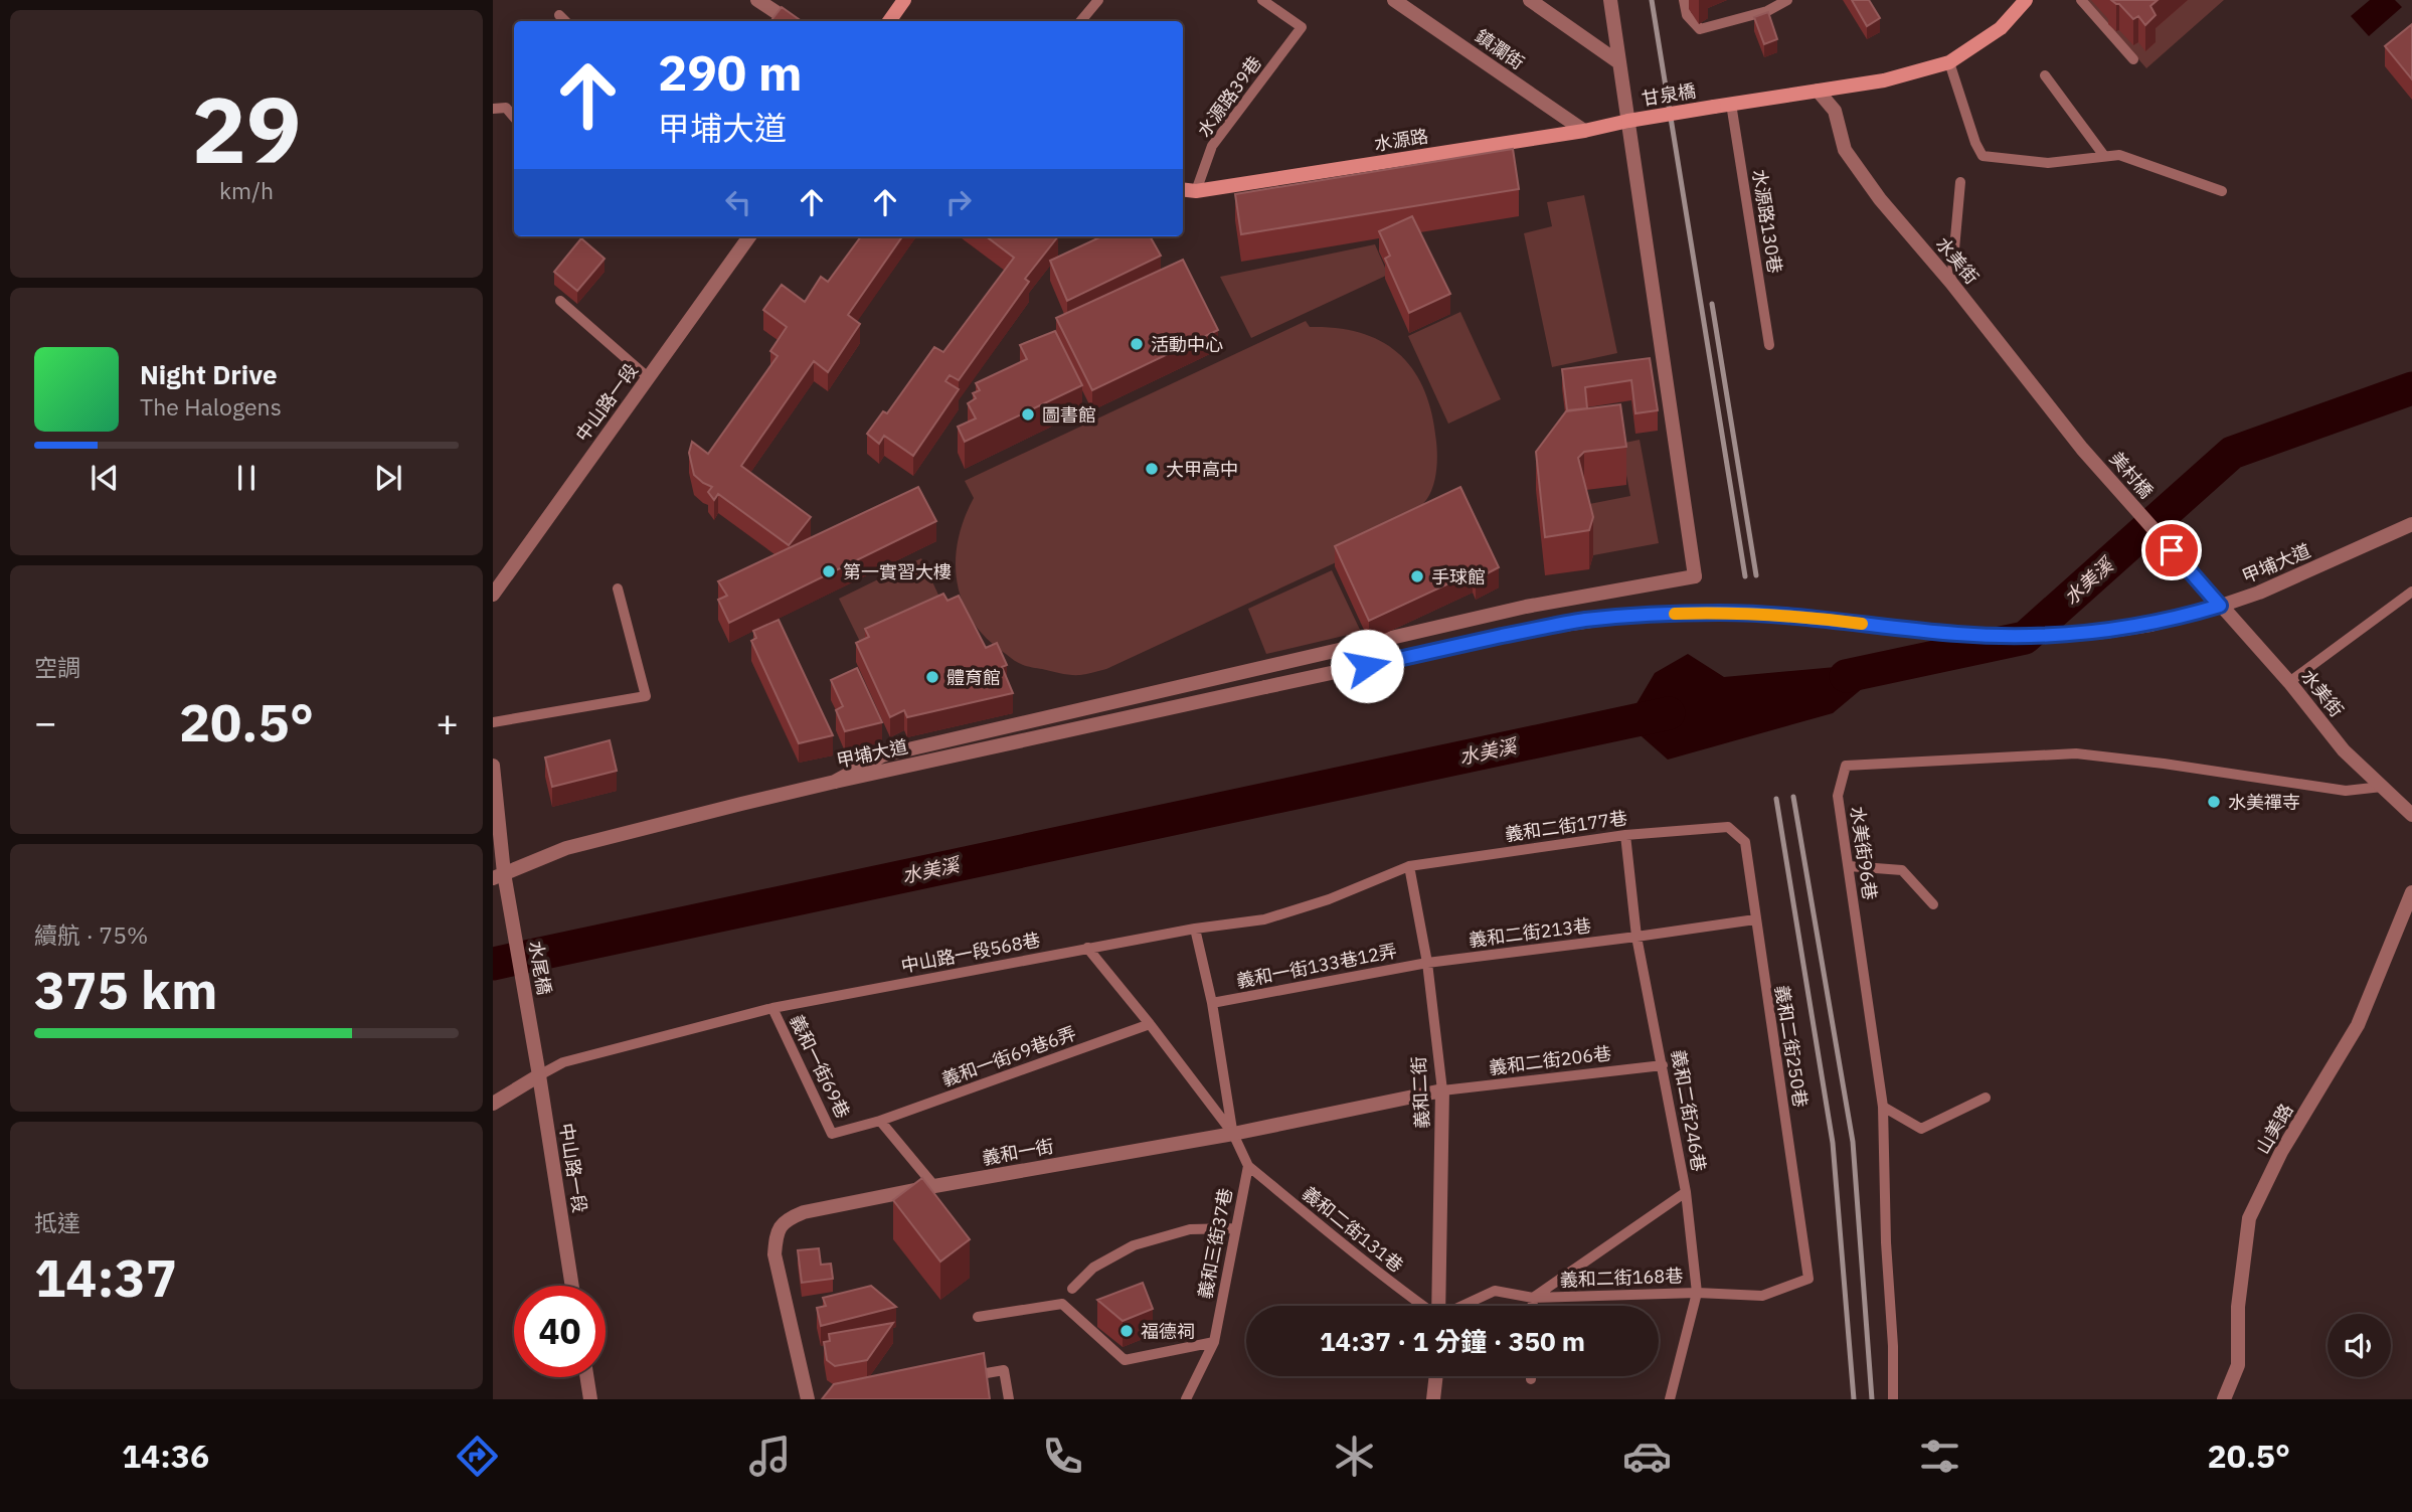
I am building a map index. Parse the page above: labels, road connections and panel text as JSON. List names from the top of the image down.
{
  "streets": {
    "main road": ["甘泉橋", "水源路"],
    "street": [
      "鎮瀾街",
      "水美街",
      "中山路一段",
      "美村橋",
      "甲埔大道",
      "水尾橋",
      "義和二街",
      "山美路",
      "義和一街"
    ],
    "lane": [
      "水源路39巷",
      "水源路130巷",
      "義和二街177巷",
      "水美街96巷",
      "義和二街213巷",
      "中山路一段568巷",
      "義和一街133巷12弄",
      "義和二街250巷",
      "義和一街69巷6弄",
      "義和二街206巷",
      "義和一街69巷",
      "義和二街246巷",
      "義和二街131巷",
      "義和三街37巷",
      "義和二街168巷"
    ]
  },
  "crossings": [
    ["鎮瀾街", "水源路"],
    ["甘泉橋", "水源路"],
    ["甘泉橋", "水源路130巷"],
    ["水源路39巷", "水源路"],
    ["水美街", "美村橋"],
    ["水美街", "甲埔大道"],
    ["水美街", "水美街96巷"],
    ["中山路一段", "中山路一段568巷"],
    ["中山路一段", "水尾橋"],
    ["甲埔大道", "水尾橋"],
    ["義和二街177巷", "中山路一段568巷"],
    ["義和二街177巷", "義和二街250巷"],
    ["義和二街177巷", "義和二街"],
    ["義和二街213巷", "義和一街133巷12弄"],
    ["義和二街213巷", "義和二街250巷"],
    ["義和二街213巷", "義和二街"],
    ["義和二街213巷", "義和二街246巷"],
    ["中山路一段568巷", "義和一街69巷"],
    ["中山路一段568巷", "義和二街"],
    ["義和一街133巷12弄", "義和二街"],
    ["義和二街250巷", "義和二街168巷"],
    ["義和一街69巷6弄", "義和一街69巷"],
    ["義和二街206巷", "義和二街"],
    ["義和二街206巷", "義和二街246巷"],
    ["義和二街206巷", "義和一街"],
    ["義和二街", "義和一街"],
    ["義和二街246巷", "義和二街168巷"],
    ["義和二街131巷", "義和三街37巷"]
  ],
  "water": ["水美溪"],
  "places": [
    "活動中心",
    "圖書館",
    "大甲高中",
    "第一實習大樓",
    "手球館",
    "體育館",
    "水美禪寺",
    "福德祠"
  ],
  "page": {
    "tile": [
      ["29", "km/h"],
      "空調",
      ["續航 · 75%", "375 km"],
      ["抵達", "14:37"]
    ],
    "turn": ["290 m", "甲埔大道"],
    "song": ["Night Drive", "The Halogens"],
    "heat": ["−", "20.5°", "+"],
    "limit": "40",
    "trip": "14:37 · 1 分鐘 · 350 m",
    "tabs": ["14:36", "20.5°"]
  }
}
